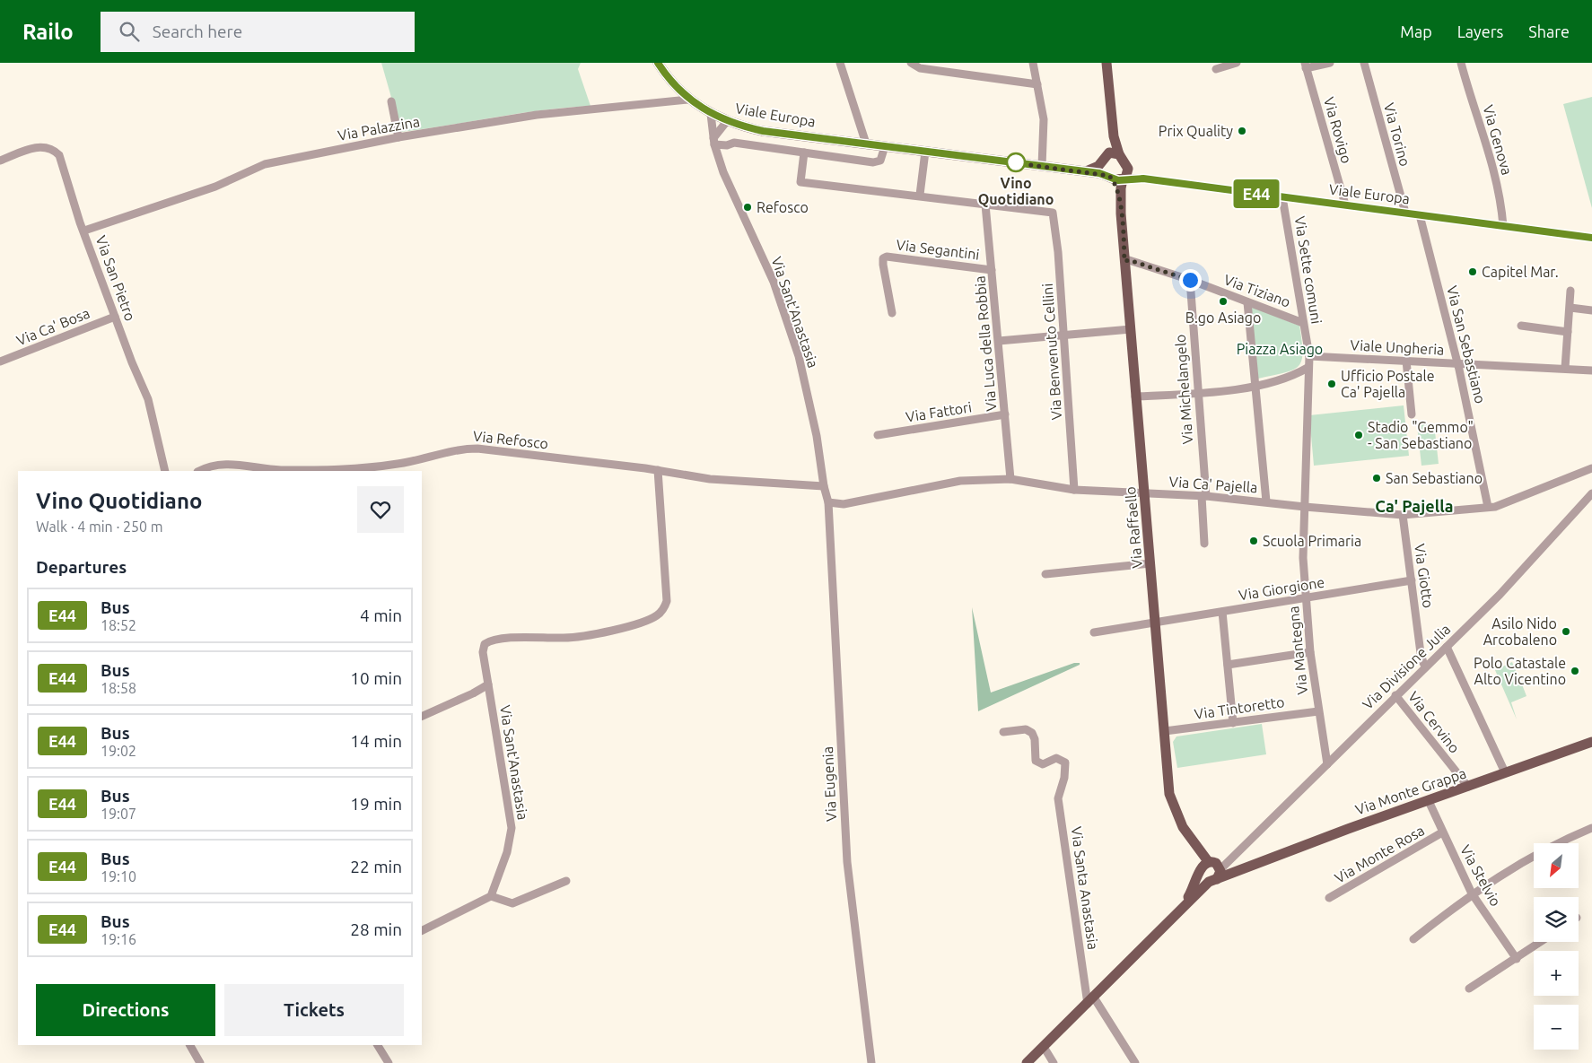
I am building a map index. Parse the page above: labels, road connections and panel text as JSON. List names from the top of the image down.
{
  "streets": {
    "main road": ["Viale Europa", "Via Raffaello", "Via Monte Grappa"],
    "street": [
      "Via Palazzina",
      "Via Rovigo",
      "Via Torino",
      "Via Genova",
      "Via Segantini",
      "Via Sette comuni",
      "Via San Pietro",
      "Via Tiziano",
      "Via Sant'Anastasia",
      "Via Ca' Bosa",
      "Via Luca della Robbia",
      "Via San Sebastiano",
      "Viale Ungheria",
      "Via Benvenuto Cellini",
      "Via Michelangelo",
      "Via Fattori",
      "Via Refosco",
      "Via Ca' Pajella",
      "Via Giotto",
      "Via Giorgione",
      "Via Mantegna",
      "Via Divisione Julia",
      "Via Tintoretto",
      "Via Cervino",
      "Via Eugenia",
      "Via Monte Rosa",
      "Via Stelvio",
      "Via Santa Anastasia"
    ]
  },
  "crossings": [
    ["Viale Europa", "Via Palazzina"],
    ["Viale Europa", "Via Rovigo"],
    ["Viale Europa", "Via Torino"],
    ["Viale Europa", "Via Genova"],
    ["Viale Europa", "Via Sette comuni"],
    ["Viale Europa", "Via Sant'Anastasia"],
    ["Viale Europa", "Via San Sebastiano"],
    ["Viale Europa", "Via Raffaello"],
    ["Via Palazzina", "Via San Pietro"],
    ["Via Segantini", "Via Luca della Robbia"],
    ["Via Sette comuni", "Via Tiziano"],
    ["Via Sette comuni", "Viale Ungheria"],
    ["Via Sette comuni", "Via Ca' Pajella"],
    ["Via Sette comuni", "Via Mantegna"],
    ["Via San Pietro", "Via Ca' Bosa"],
    ["Via Tiziano", "Via Michelangelo"],
    ["Via Tiziano", "Via Raffaello"],
    ["Via Sant'Anastasia", "Via Refosco"],
    ["Via Sant'Anastasia", "Via Ca' Pajella"],
    ["Via Sant'Anastasia", "Via Eugenia"],
    ["Via Luca della Robbia", "Via Benvenuto Cellini"],
    ["Via Luca della Robbia", "Via Fattori"],
    ["Via Luca della Robbia", "Via Ca' Pajella"],
    ["Via San Sebastiano", "Viale Ungheria"],
    ["Via San Sebastiano", "Via Ca' Pajella"],
    ["Via Benvenuto Cellini", "Via Ca' Pajella"],
    ["Via Michelangelo", "Via Ca' Pajella"],
    ["Via Ca' Pajella", "Via Raffaello"],
    ["Via Ca' Pajella", "Via Giotto"],
    ["Via Ca' Pajella", "Via Mantegna"],
    ["Via Ca' Pajella", "Via Eugenia"],
    ["Via Raffaello", "Via Giorgione"],
    ["Via Raffaello", "Via Divisione Julia"],
    ["Via Raffaello", "Via Tintoretto"],
    ["Via Raffaello", "Via Monte Grappa"],
    ["Via Giotto", "Via Giorgione"],
    ["Via Giotto", "Via Divisione Julia"],
    ["Via Giorgione", "Via Mantegna"],
    ["Via Mantegna", "Via Divisione Julia"],
    ["Via Mantegna", "Via Tintoretto"],
    ["Via Divisione Julia", "Via Cervino"],
    ["Via Divisione Julia", "Via Monte Grappa"],
    ["Via Cervino", "Via Monte Grappa"],
    ["Via Monte Grappa", "Via Stelvio"],
    ["Via Monte Rosa", "Via Stelvio"]
  ],
  "districts": ["Ca' Pajella"],
  "parks": ["Piazza Asiago"],
  "places": [
    "Prix Quality",
    "Vino Quotidiano",
    "Refosco",
    "Capitel Mar.",
    "B.go Asiago",
    "Ufficio Postale Ca' Pajella",
    "Stadio \"Gemmo\" - San Sebastiano",
    "San Sebastiano",
    "Scuola Primaria",
    "Asilo Nido Arcobaleno",
    "Polo Catastale Alto Vicentino"
  ],
  "lines": ["bus line E44"],
  "north": "bottom left",
  "page": {
    "header": "Railo",
    "search": "Search here",
    "nav": ["Map", "Layers", "Share"],
    "on_map": "E44",
    "heading": [
      ["Vino Quotidiano", "Walk · 4 min · 250 m"],
      "Departures"
    ],
    "list": [
      {
        "mark": "E44",
        "name": "Bus",
        "note": "18:52",
        "value": "4 min"
      },
      {
        "mark": "E44",
        "name": "Bus",
        "note": "18:58",
        "value": "10 min"
      },
      {
        "mark": "E44",
        "name": "Bus",
        "note": "19:02",
        "value": "14 min"
      },
      {
        "mark": "E44",
        "name": "Bus",
        "note": "19:07",
        "value": "19 min"
      },
      {
        "mark": "E44",
        "name": "Bus",
        "note": "19:10",
        "value": "22 min"
      },
      {
        "mark": "E44",
        "name": "Bus",
        "note": "19:16",
        "value": "28 min"
      }
    ],
    "map_buttons": ["+", "−"],
    "buttons": ["Directions", "Tickets"]
  }
}
